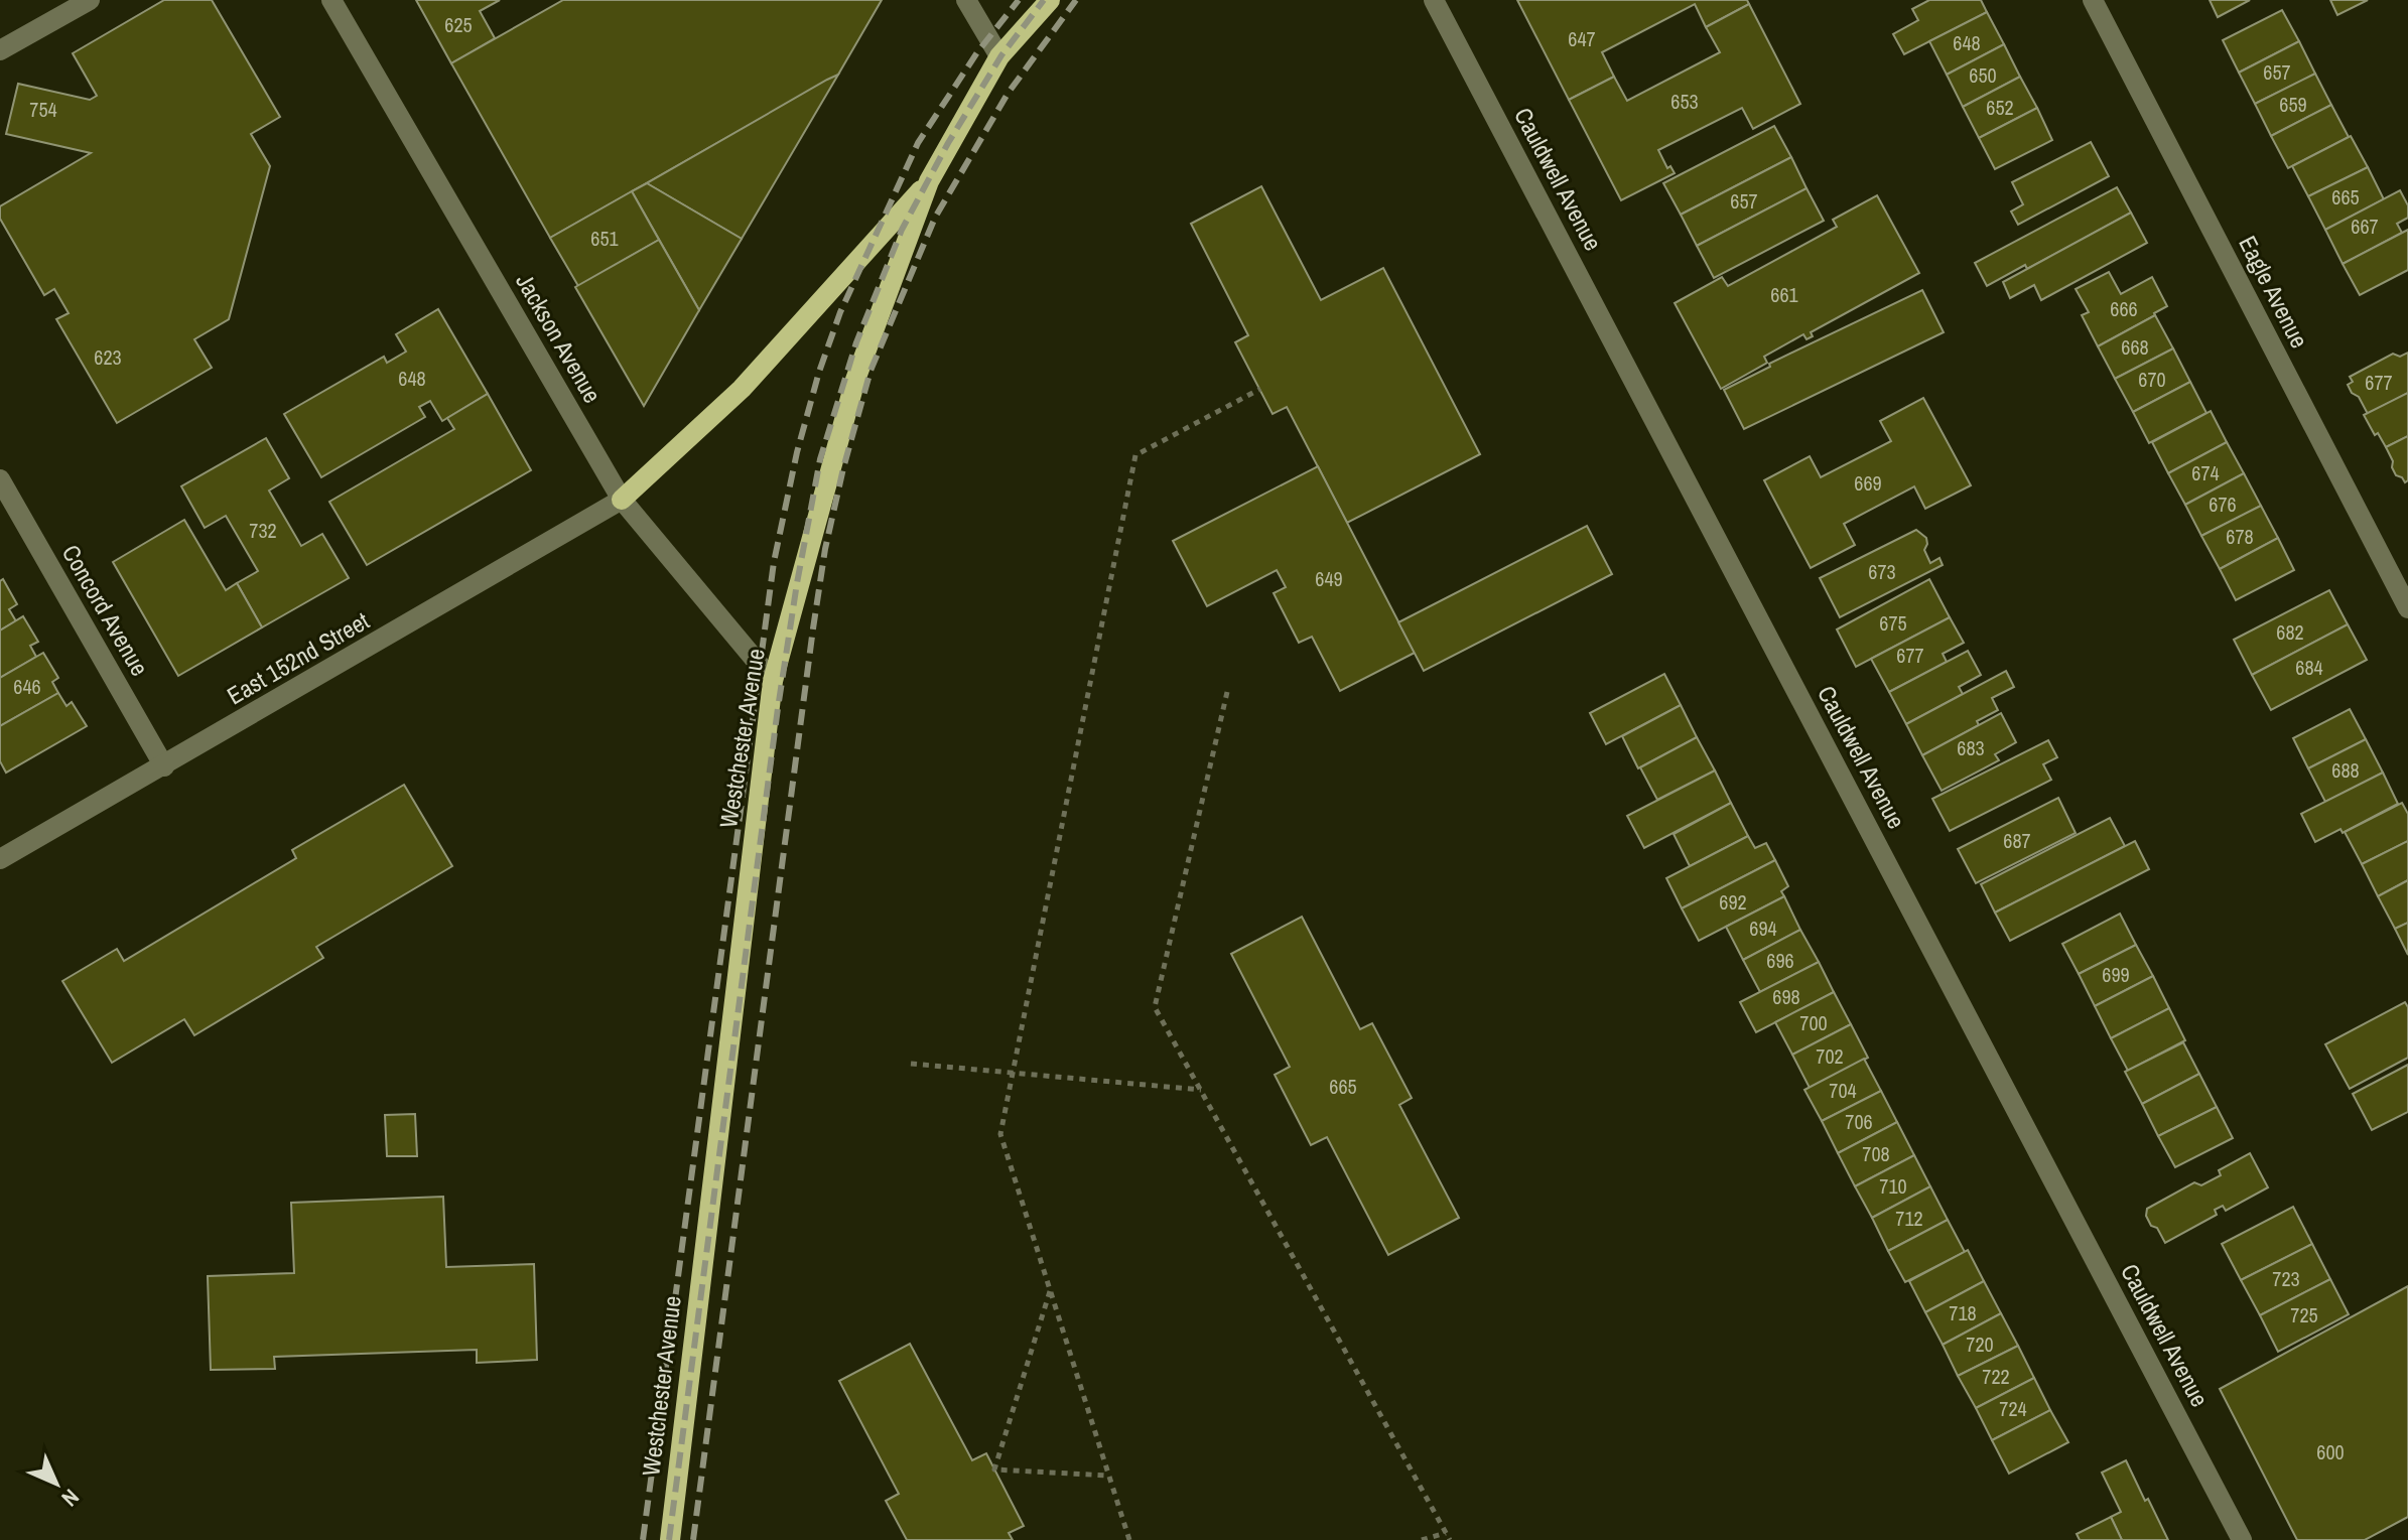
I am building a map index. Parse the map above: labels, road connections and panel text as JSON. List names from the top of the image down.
{
  "streets": {
    "main road": ["Westchester Avenue"],
    "street": [
      "Cauldwell Avenue",
      "Eagle Avenue",
      "Jackson Avenue",
      "Concord Avenue",
      "East 152nd Street"
    ]
  },
  "crossings": [
    ["Jackson Avenue", "East 152nd Street"],
    ["Jackson Avenue", "Westchester Avenue"],
    ["Concord Avenue", "East 152nd Street"]
  ],
  "house_numbers": [
    "625",
    "647",
    "648",
    "657",
    "650",
    "653",
    "659",
    "652",
    "754",
    "665",
    "657",
    "667",
    "651",
    "661",
    "666",
    "668",
    "623",
    "648",
    "670",
    "677",
    "674",
    "669",
    "676",
    "732",
    "678",
    "673",
    "649",
    "675",
    "682",
    "677",
    "684",
    "646",
    "683",
    "688",
    "687",
    "692",
    "694",
    "696",
    "699",
    "698",
    "700",
    "702",
    "665",
    "704",
    "706",
    "708",
    "710",
    "712",
    "723",
    "718",
    "725",
    "720",
    "722",
    "724",
    "600"
  ],
  "north": "bottom right"
}
